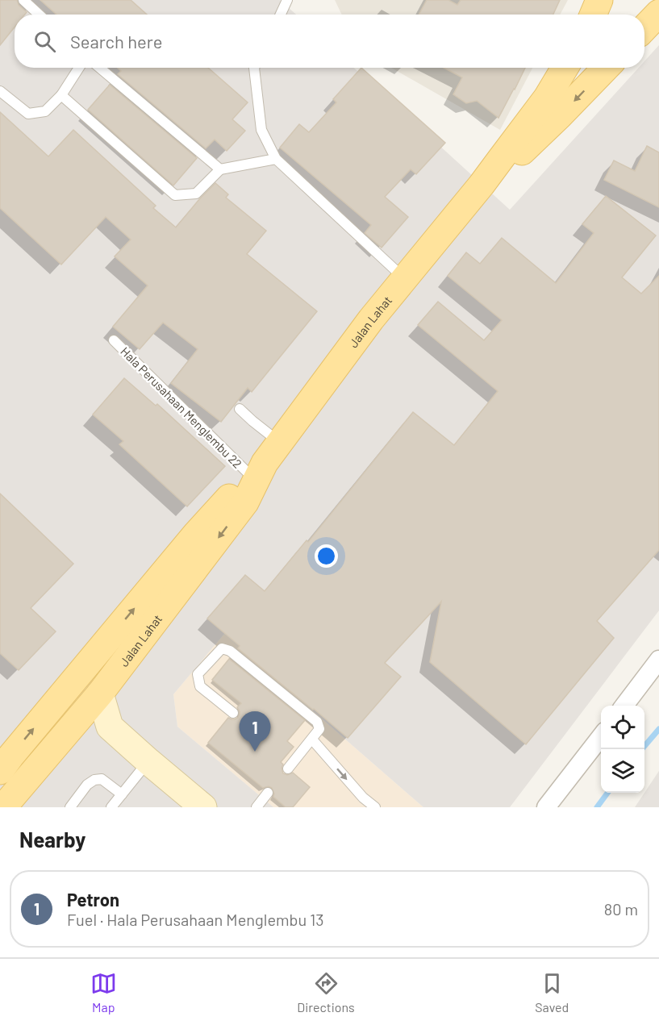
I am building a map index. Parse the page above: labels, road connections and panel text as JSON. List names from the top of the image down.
{
  "streets": {
    "main road": ["Jalan Lahat"],
    "lane": ["Hala Perusahaan Menglembu 22"]
  },
  "crossings": [
    ["Jalan Lahat", "Hala Perusahaan Menglembu 22"]
  ],
  "page": {
    "search": "Search here",
    "pins": "1",
    "heading": "Nearby",
    "list": [
      {
        "mark": "1",
        "name": "Petron",
        "note": "Fuel · Hala Perusahaan Menglembu 13",
        "value": "80 m"
      }
    ],
    "nav": ["Map", "Directions", "Saved"]
  }
}
